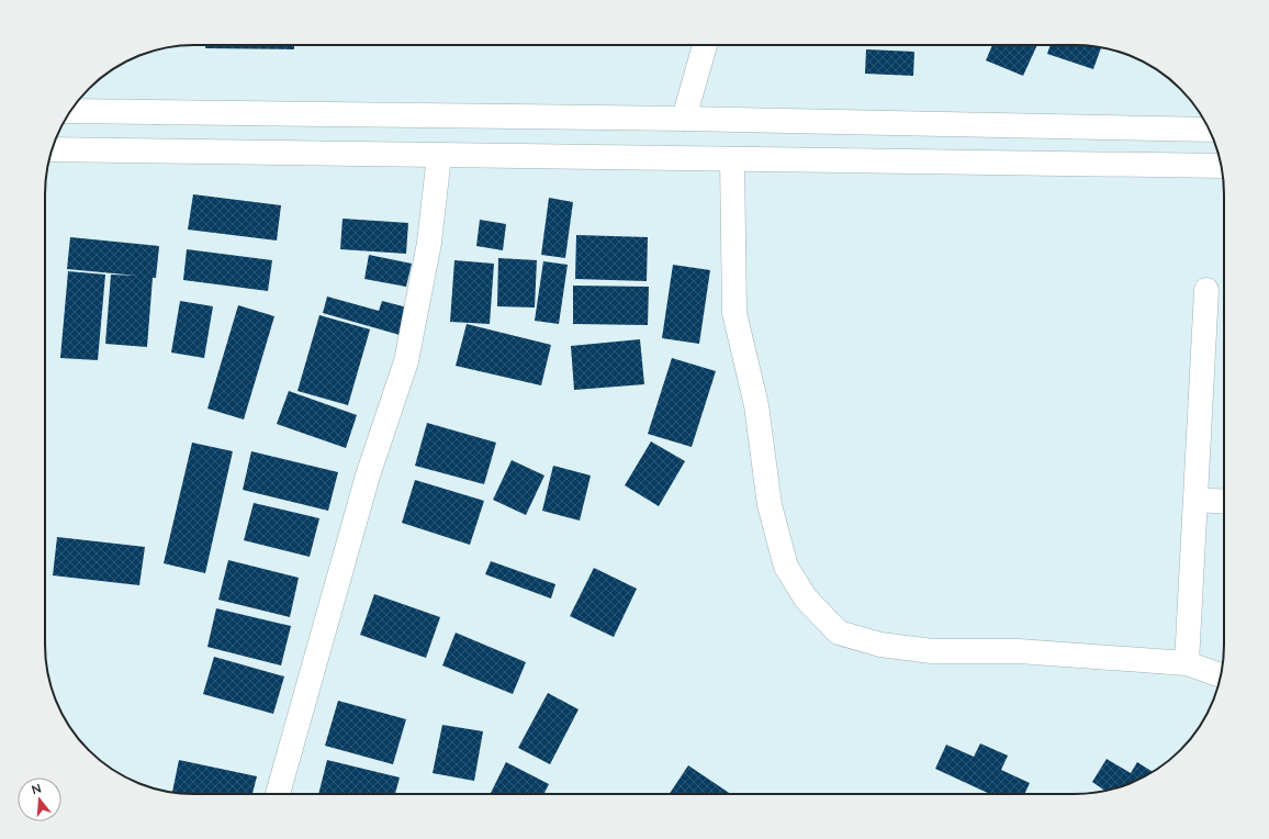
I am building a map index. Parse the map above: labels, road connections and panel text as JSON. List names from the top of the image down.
{
  "north": "top"
}
